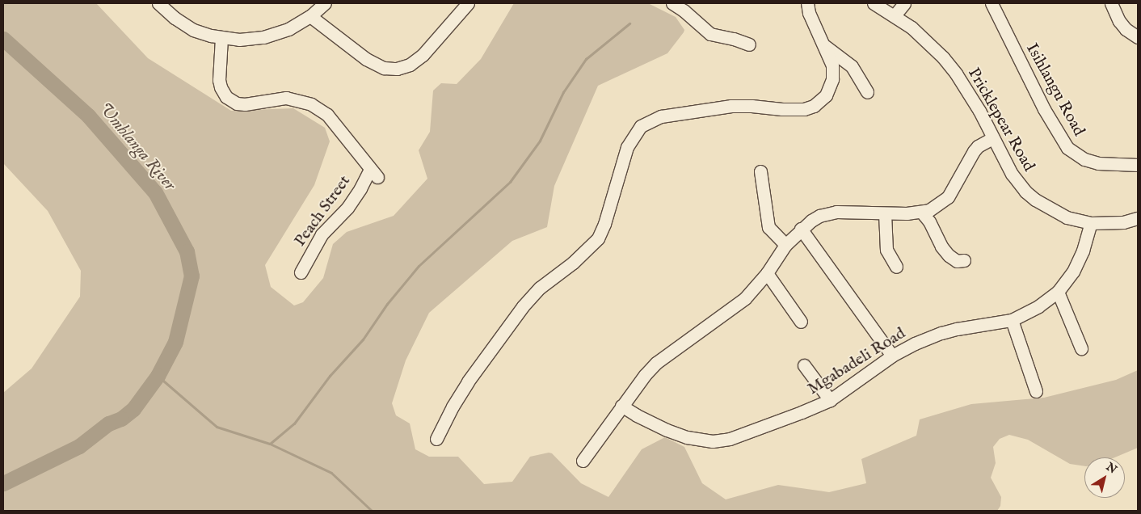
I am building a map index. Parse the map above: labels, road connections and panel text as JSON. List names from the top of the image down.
{
  "streets": {
    "street": [
      "Isihlangu Road",
      "Pricklepear Road",
      "Peach Street",
      "Mgabadeli Road"
    ]
  },
  "crossings": [
    ["Pricklepear Road", "Mgabadeli Road"]
  ],
  "water": ["Umhlanga River"],
  "north": "top right"
}
